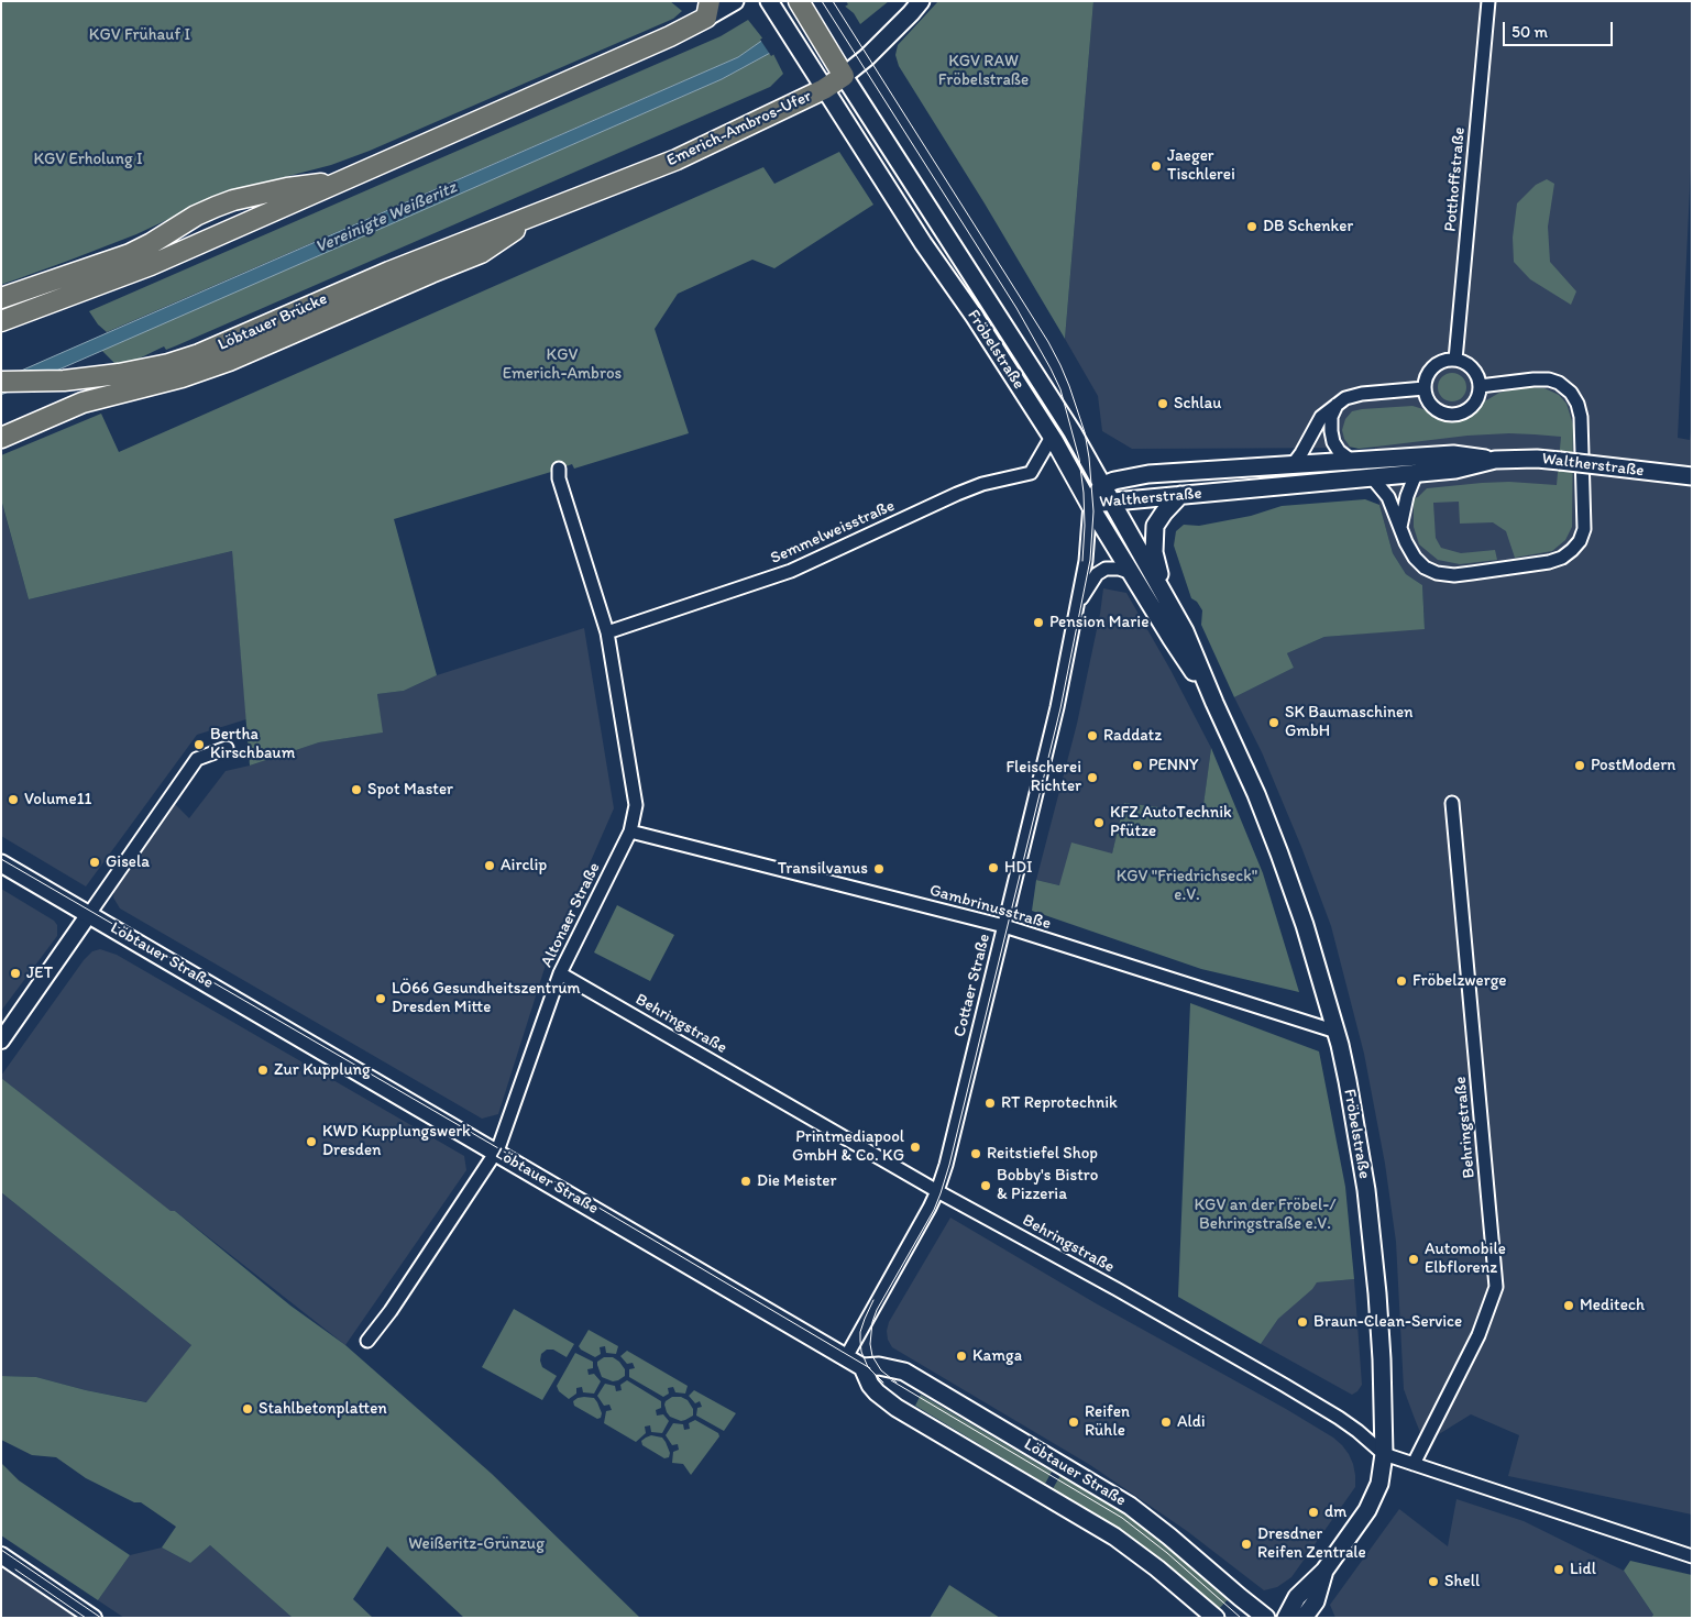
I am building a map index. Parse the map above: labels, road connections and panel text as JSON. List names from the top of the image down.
{
  "streets": {
    "main road": [
      "Emerich-Ambros-Ufer",
      "Löbtauer Brücke",
      "Fröbelstraße",
      "Waltherstraße",
      "Löbtauer Straße"
    ],
    "street": [
      "Potthoffstraße",
      "Semmelweisstraße",
      "Gambrinusstraße",
      "Altonaer Straße",
      "Cottaer Straße",
      "Behringstraße"
    ]
  },
  "crossings": [
    ["Emerich-Ambros-Ufer", "Löbtauer Brücke"],
    ["Emerich-Ambros-Ufer", "Fröbelstraße"],
    ["Fröbelstraße", "Waltherstraße"],
    ["Fröbelstraße", "Semmelweisstraße"],
    ["Fröbelstraße", "Gambrinusstraße"],
    ["Fröbelstraße", "Cottaer Straße"],
    ["Fröbelstraße", "Behringstraße"],
    ["Waltherstraße", "Cottaer Straße"],
    ["Semmelweisstraße", "Altonaer Straße"],
    ["Gambrinusstraße", "Altonaer Straße"],
    ["Gambrinusstraße", "Cottaer Straße"],
    ["Altonaer Straße", "Löbtauer Straße"],
    ["Altonaer Straße", "Behringstraße"],
    ["Löbtauer Straße", "Cottaer Straße"],
    ["Cottaer Straße", "Behringstraße"]
  ],
  "water": ["Vereinigte Weißeritz"],
  "parks": [
    "KGV Frühauf I",
    "KGV RAW Fröbelstraße",
    "KGV Erholung I",
    "KGV Emerich-Ambros",
    "KGV \"Friedrichseck\" e.V.",
    "KGV an der Fröbel-/ Behringstraße e.V.",
    "Weißeritz-Grünzug"
  ],
  "places": [
    "Jaeger Tischlerei",
    "DB Schenker",
    "Schlau",
    "Pension Marie",
    "SK Baumaschinen GmbH",
    "Raddatz",
    "Bertha Kirschbaum",
    "PENNY",
    "PostModern",
    "Fleischerei Richter",
    "Spot Master",
    "Volume11",
    "KFZ AutoTechnik Pfütze",
    "Gisela",
    "Airclip",
    "HDI",
    "Transilvanus",
    "JET",
    "Fröbelzwerge",
    "LÖ66 Gesundheitszentrum Dresden Mitte",
    "Zur Kupplung",
    "RT Reprotechnik",
    "KWD Kupplungswerk Dresden",
    "Printmediapool GmbH & Co. KG",
    "Reitstiefel Shop",
    "Die Meister",
    "Bobby's Bistro & Pizzeria",
    "Automobile Elbflorenz",
    "Meditech",
    "Braun-Clean-Service",
    "Kamga",
    "Stahlbetonplatten",
    "Reifen Rühle",
    "Aldi",
    "dm",
    "Dresdner Reifen Zentrale",
    "Lidl",
    "Shell"
  ],
  "scale_bar": "50 m"
}
